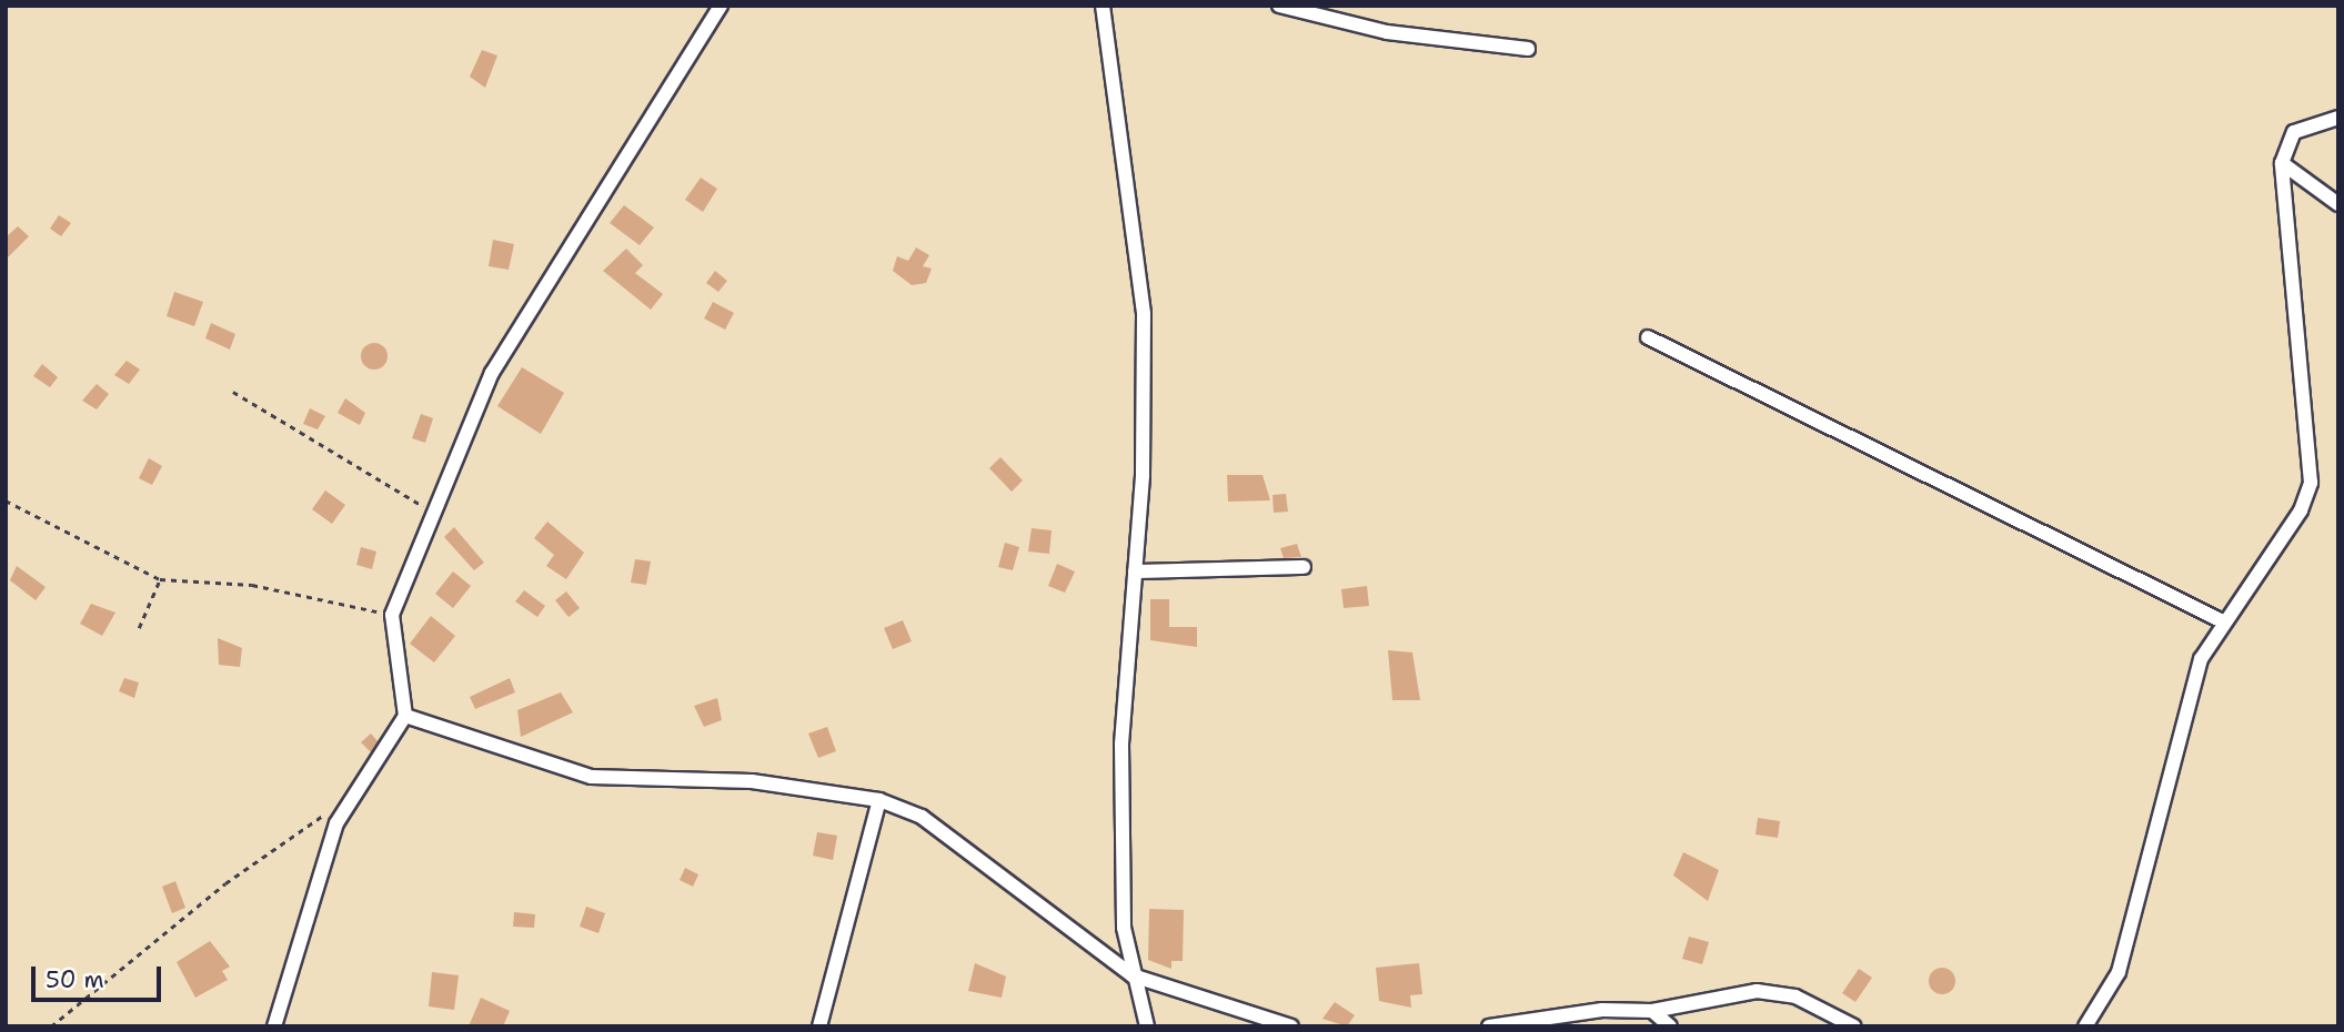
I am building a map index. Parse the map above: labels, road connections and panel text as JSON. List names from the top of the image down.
{
  "scale_bar": "50 m"
}
